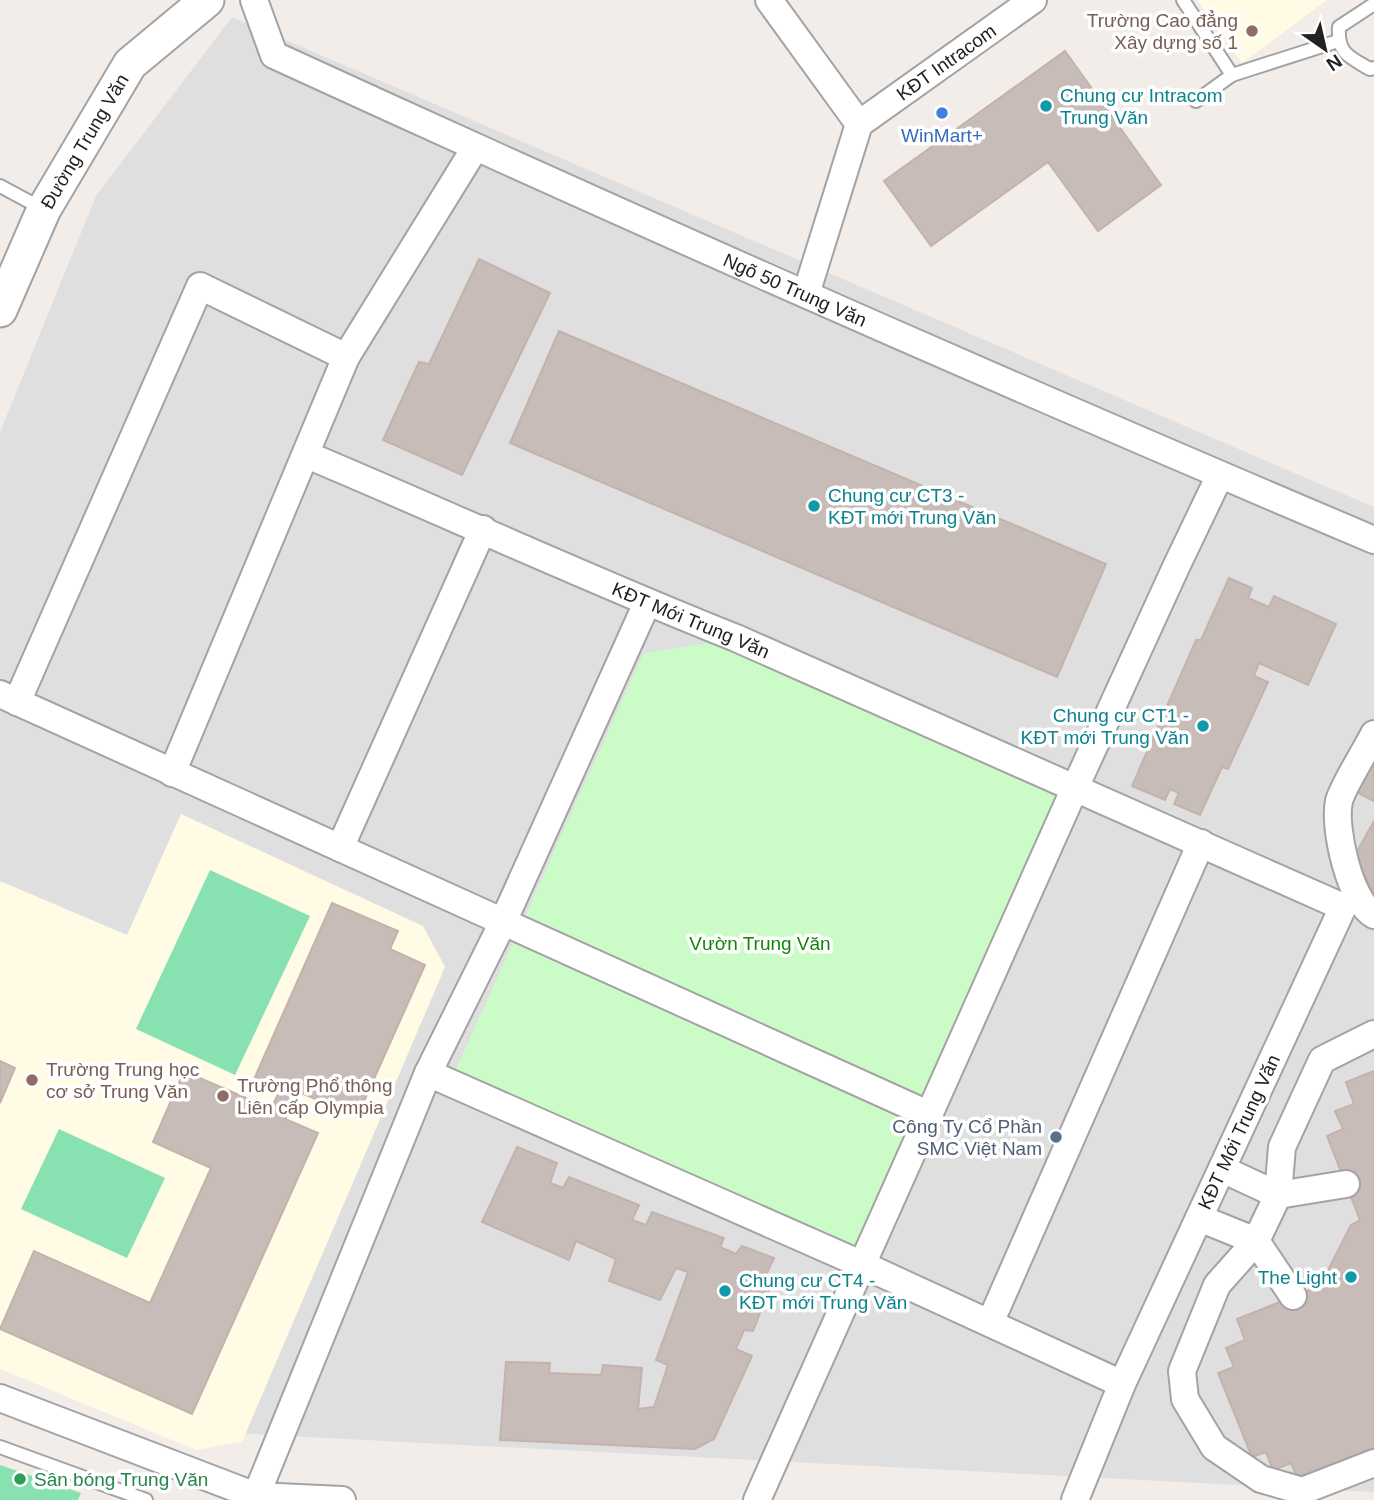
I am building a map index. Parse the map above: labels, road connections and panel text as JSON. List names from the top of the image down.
{
  "streets": {
    "street": [
      "KĐT Intracom",
      "Đường Trung Văn",
      "Ngõ 50 Trung Văn",
      "KĐT Mới Trung Văn"
    ]
  },
  "parks": ["Vườn Trung Văn"],
  "places": [
    "Trường Cao đẳng Xây dựng số 1",
    "Chung cư Intracom Trung Văn",
    "WinMart+",
    "Chung cư CT3 - KĐT mới Trung Văn",
    "Chung cư CT1 - KĐT mới Trung Văn",
    "Trường Trung học cơ sở Trung Văn",
    "Trường Phổ thông Liên cấp Olympia",
    "Công Ty Cổ Phần SMC Việt Nam",
    "The Light",
    "Chung cư CT4 - KĐT mới Trung Văn",
    "Sân bóng Trung Văn"
  ],
  "north": "bottom right"
}
